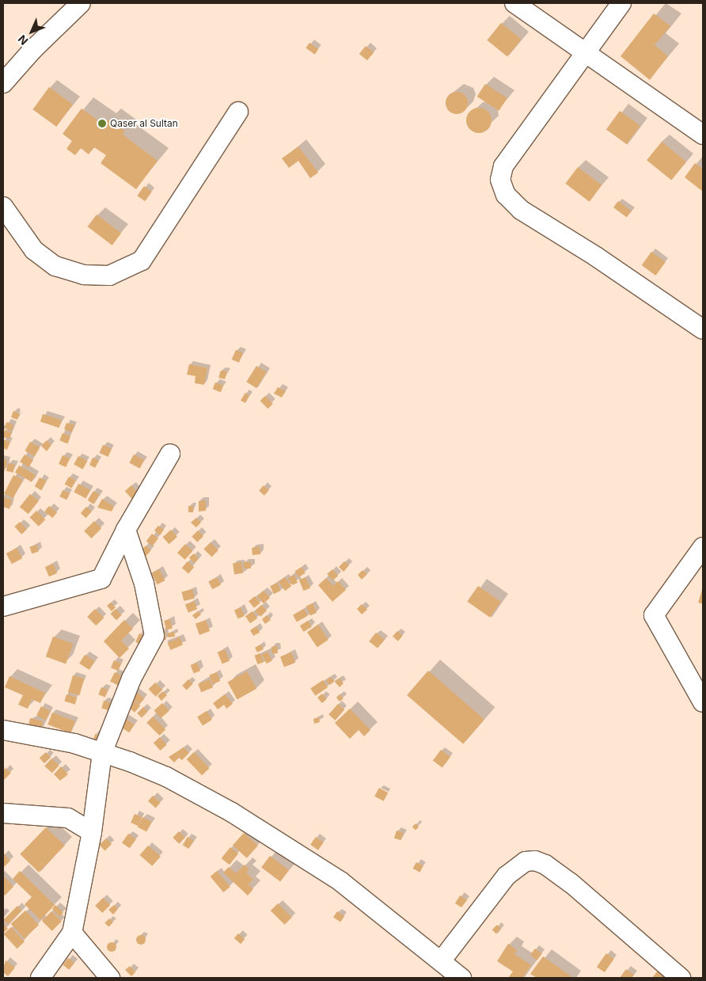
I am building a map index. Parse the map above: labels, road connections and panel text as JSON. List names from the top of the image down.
{
  "places": ["Qaser al Sultan"],
  "north": "bottom left"
}
